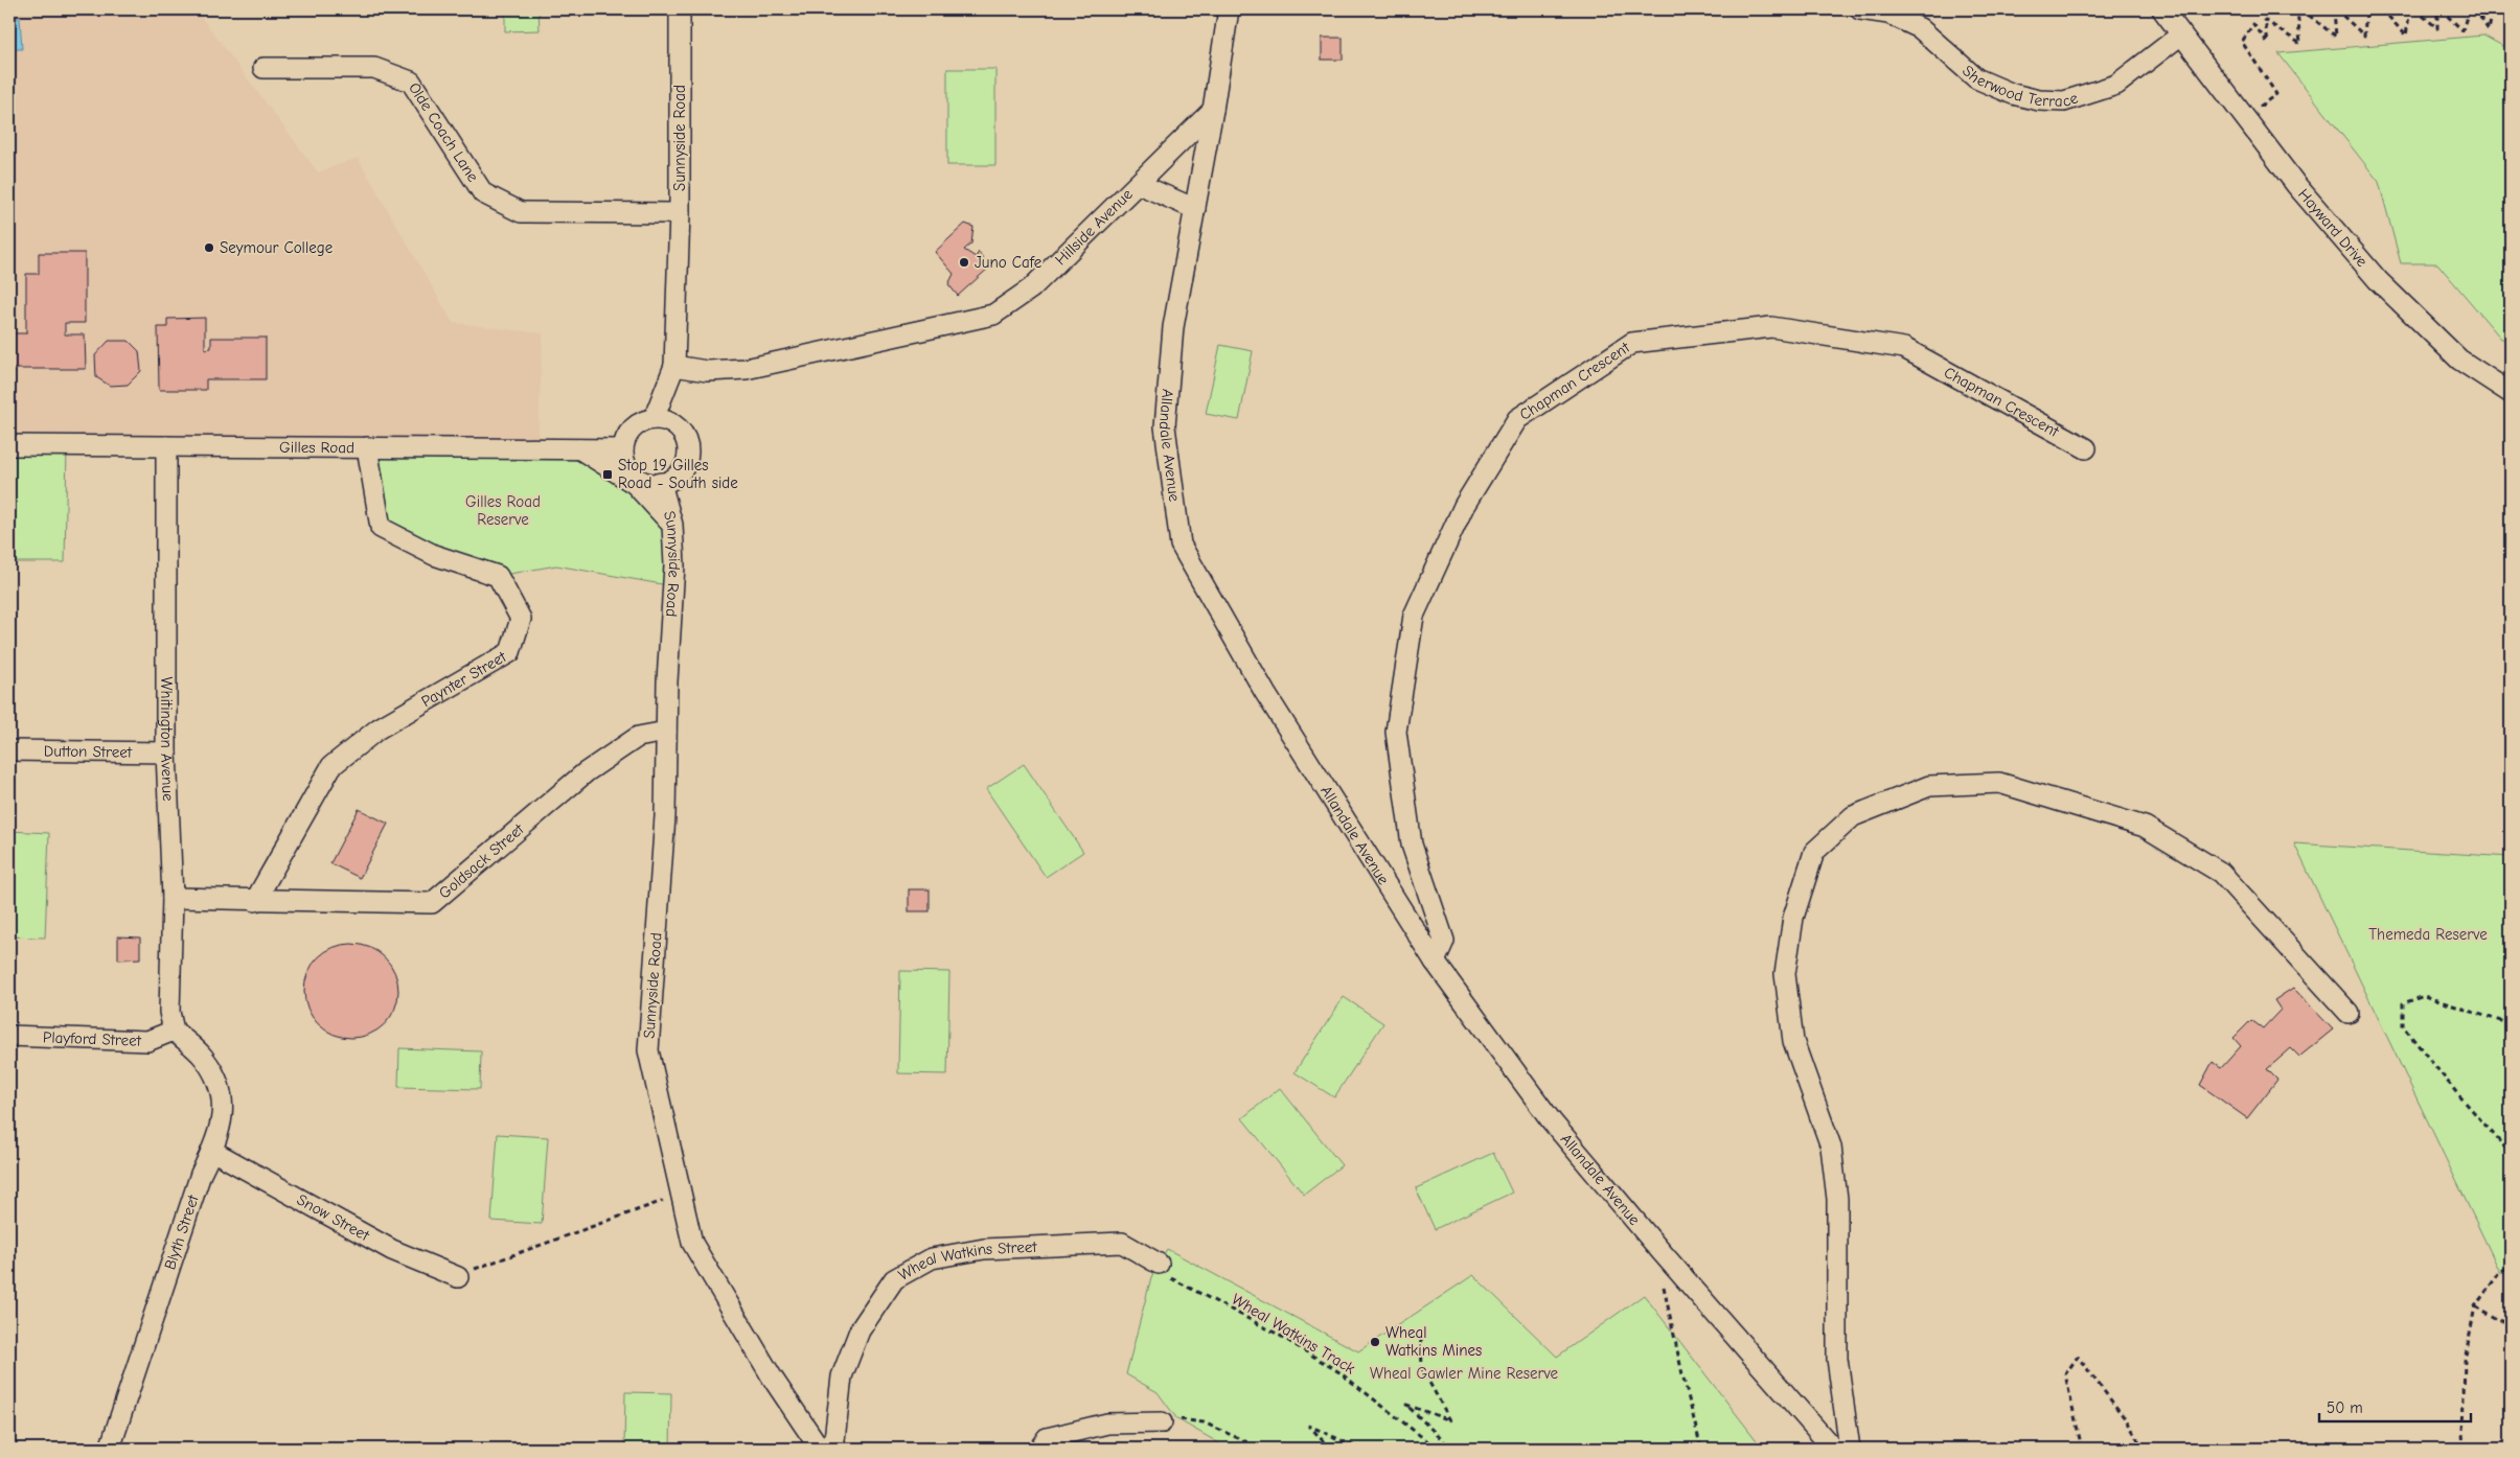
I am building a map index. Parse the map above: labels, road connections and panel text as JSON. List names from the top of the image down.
{
  "streets": {
    "street": [
      "Sherwood Terrace",
      "Olde Coach Lane",
      "Sunnyside Road",
      "Hayward Drive",
      "Hillside Avenue",
      "Chapman Crescent",
      "Allandale Avenue",
      "Gilles Road",
      "Paynter Street",
      "Whitington Avenue",
      "Dutton Street",
      "Goldsack Street",
      "Playford Street",
      "Snow Street",
      "Blyth Street",
      "Wheal Watkins Street"
    ],
    "path": ["Wheal Watkins Track"]
  },
  "crossings": [
    ["Sherwood Terrace", "Hayward Drive"],
    ["Olde Coach Lane", "Sunnyside Road"],
    ["Sunnyside Road", "Hillside Avenue"],
    ["Sunnyside Road", "Gilles Road"],
    ["Sunnyside Road", "Goldsack Street"],
    ["Hillside Avenue", "Allandale Avenue"],
    ["Chapman Crescent", "Allandale Avenue"],
    ["Gilles Road", "Paynter Street"],
    ["Gilles Road", "Whitington Avenue"],
    ["Paynter Street", "Goldsack Street"],
    ["Whitington Avenue", "Dutton Street"],
    ["Whitington Avenue", "Goldsack Street"],
    ["Whitington Avenue", "Playford Street"],
    ["Whitington Avenue", "Blyth Street"],
    ["Playford Street", "Blyth Street"],
    ["Snow Street", "Blyth Street"],
    ["Wheal Watkins Street", "Wheal Watkins Track"]
  ],
  "parks": ["Gilles Road Reserve", "Themeda Reserve", "Wheal Gawler Mine Reserve"],
  "places": {
    "other": ["Seymour College", "Juno Cafe", "Wheal Watkins Mines"],
    "transit": ["Stop 19 Gilles Road - South side"]
  },
  "scale_bar": "50 m"
}
